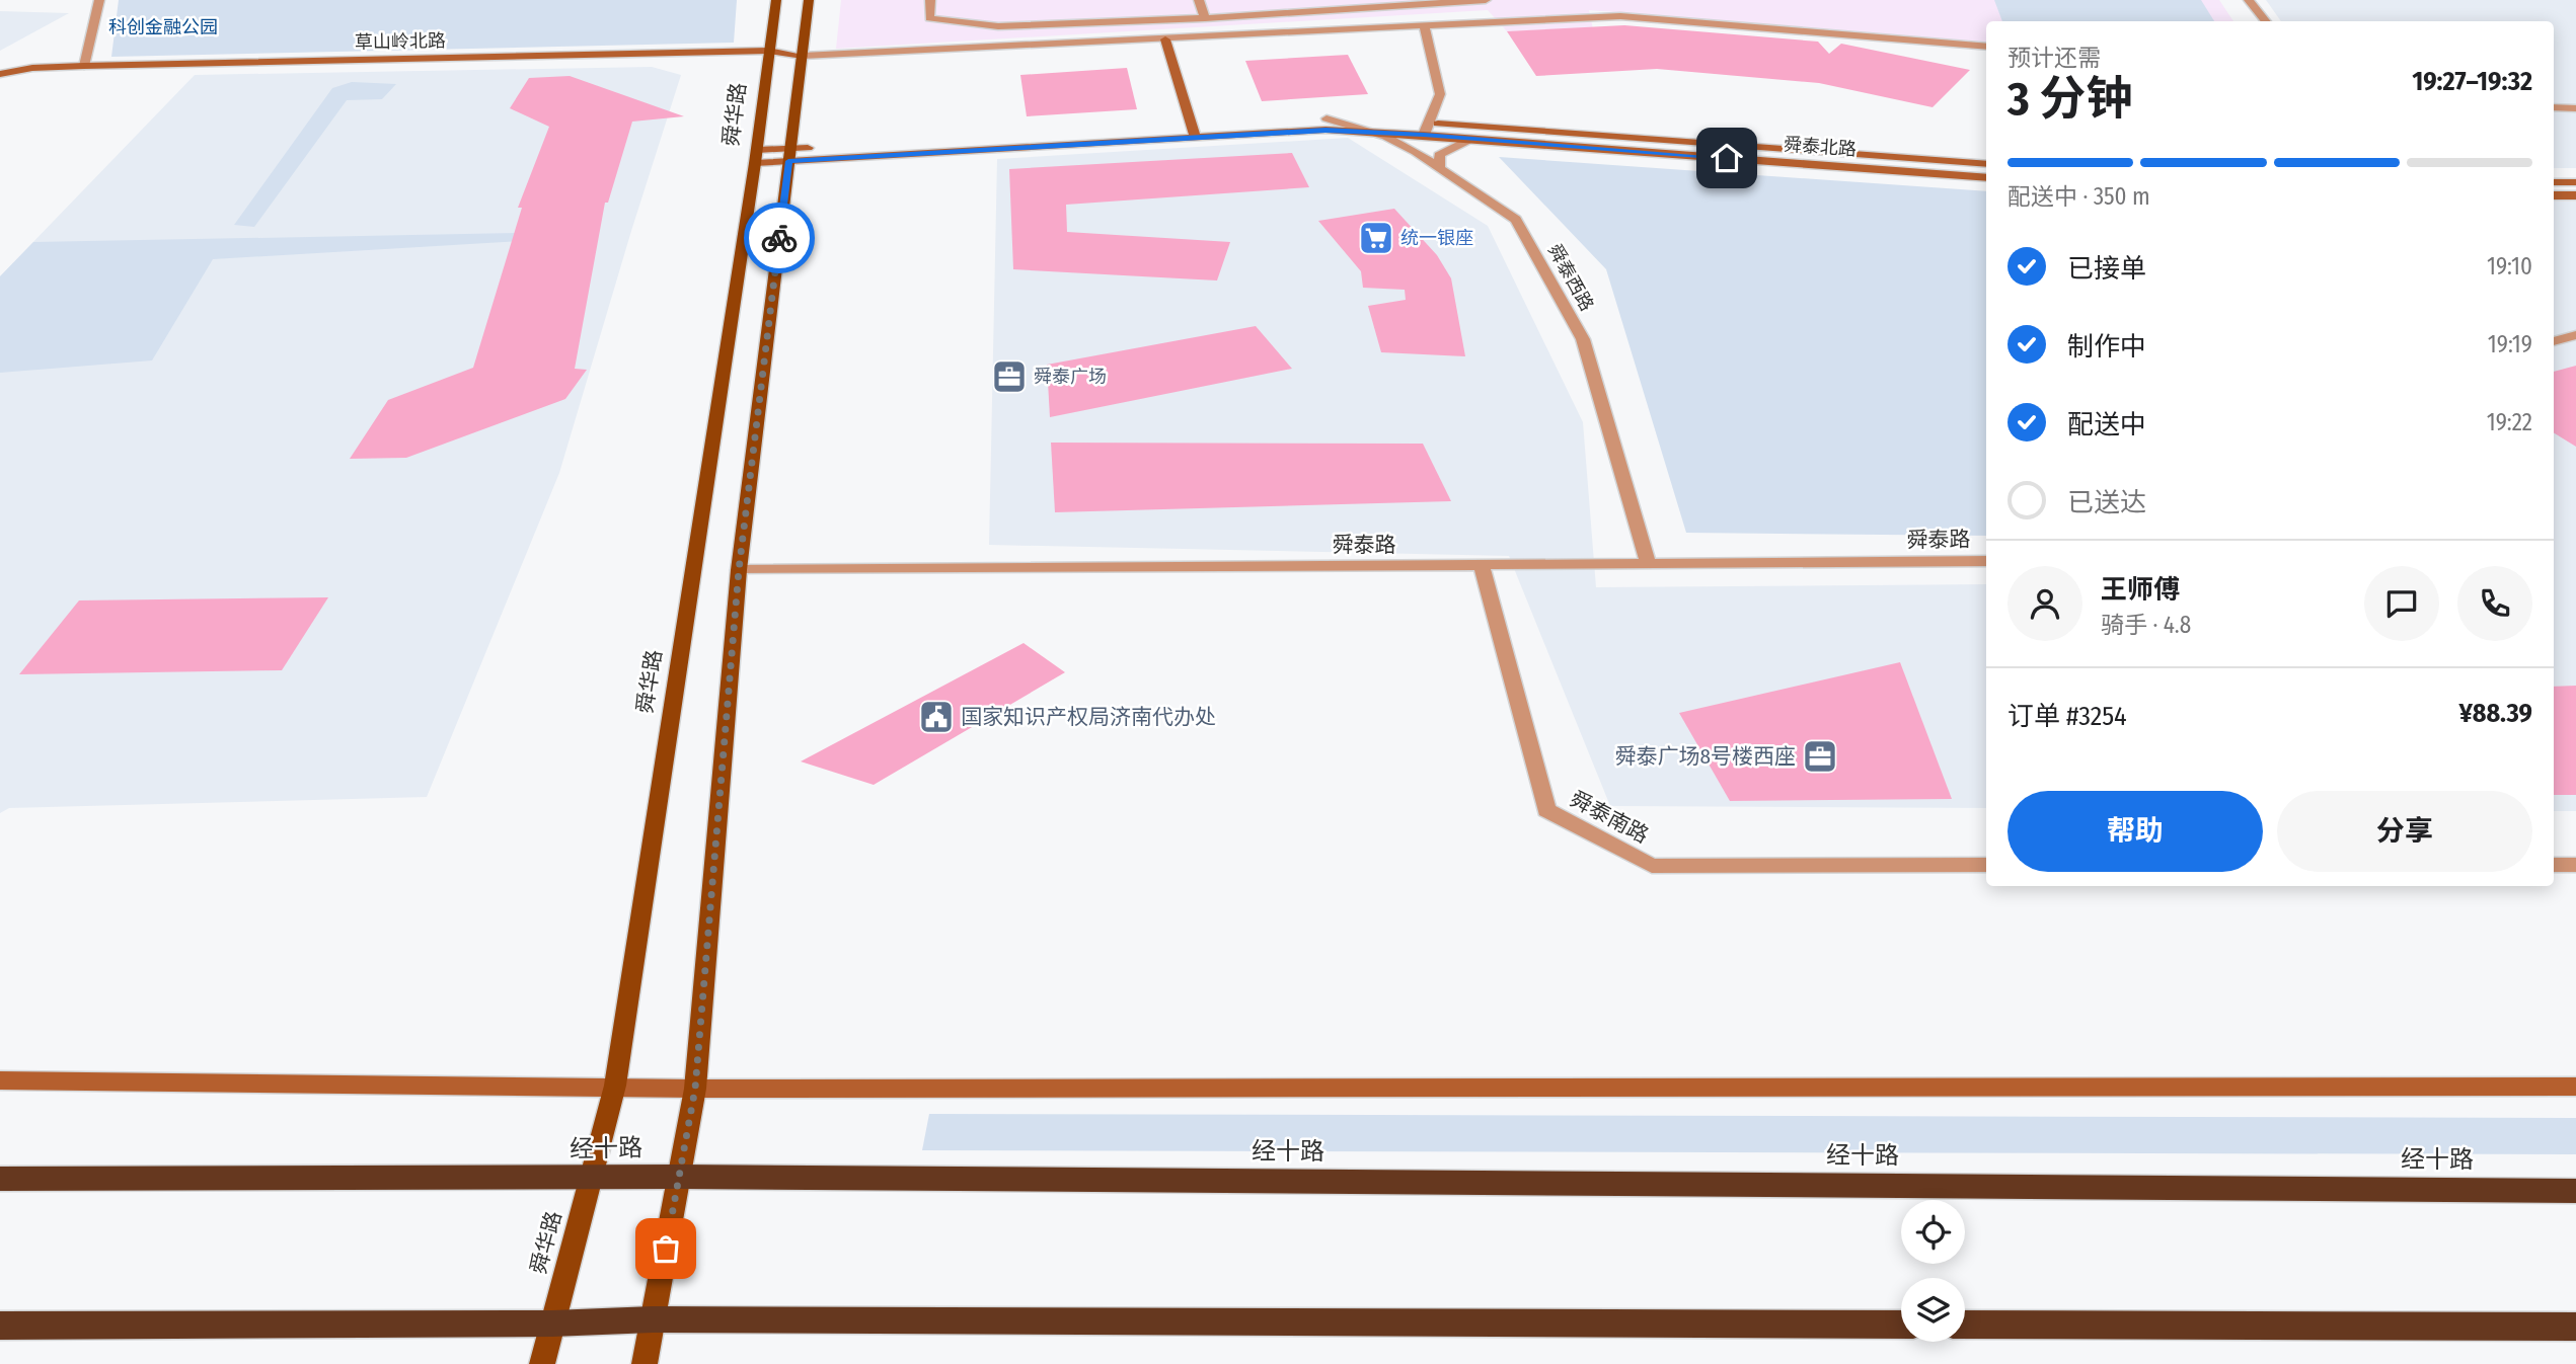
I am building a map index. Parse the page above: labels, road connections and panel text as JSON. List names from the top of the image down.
{
  "streets": {
    "highway": ["经十路"],
    "main road": ["草山岭北路", "舜华路", "舜泰北路"],
    "street": ["舜泰西路", "舜泰路", "舜泰南路"]
  },
  "crossings": [
    ["草山岭北路", "舜华路"],
    ["舜华路", "舜泰北路"],
    ["舜华路", "经十路"],
    ["舜泰北路", "舜泰西路"],
    ["舜泰西路", "舜泰路"],
    ["舜泰路", "舜泰南路"]
  ],
  "parks": ["科创金融公园"],
  "places": {
    "supermarket": ["统一银座"],
    "office": ["舜泰广场", "舜泰广场8号楼西座"],
    "public building": ["国家知识产权局济南代办处"]
  },
  "page": {
    "heading": ["3 分钟", "预计还需", "19:27–19:32"],
    "panel": [
      "王师傅",
      "骑手 · 4.8",
      "订单 #3254",
      "¥88.39"
    ],
    "bar": "配送中 · 350 m",
    "list": [
      ["已接单", "19:10"],
      ["制作中", "19:19"],
      ["配送中", "19:22"],
      "已送达"
    ],
    "buttons": ["帮助", "分享"]
  }
}
